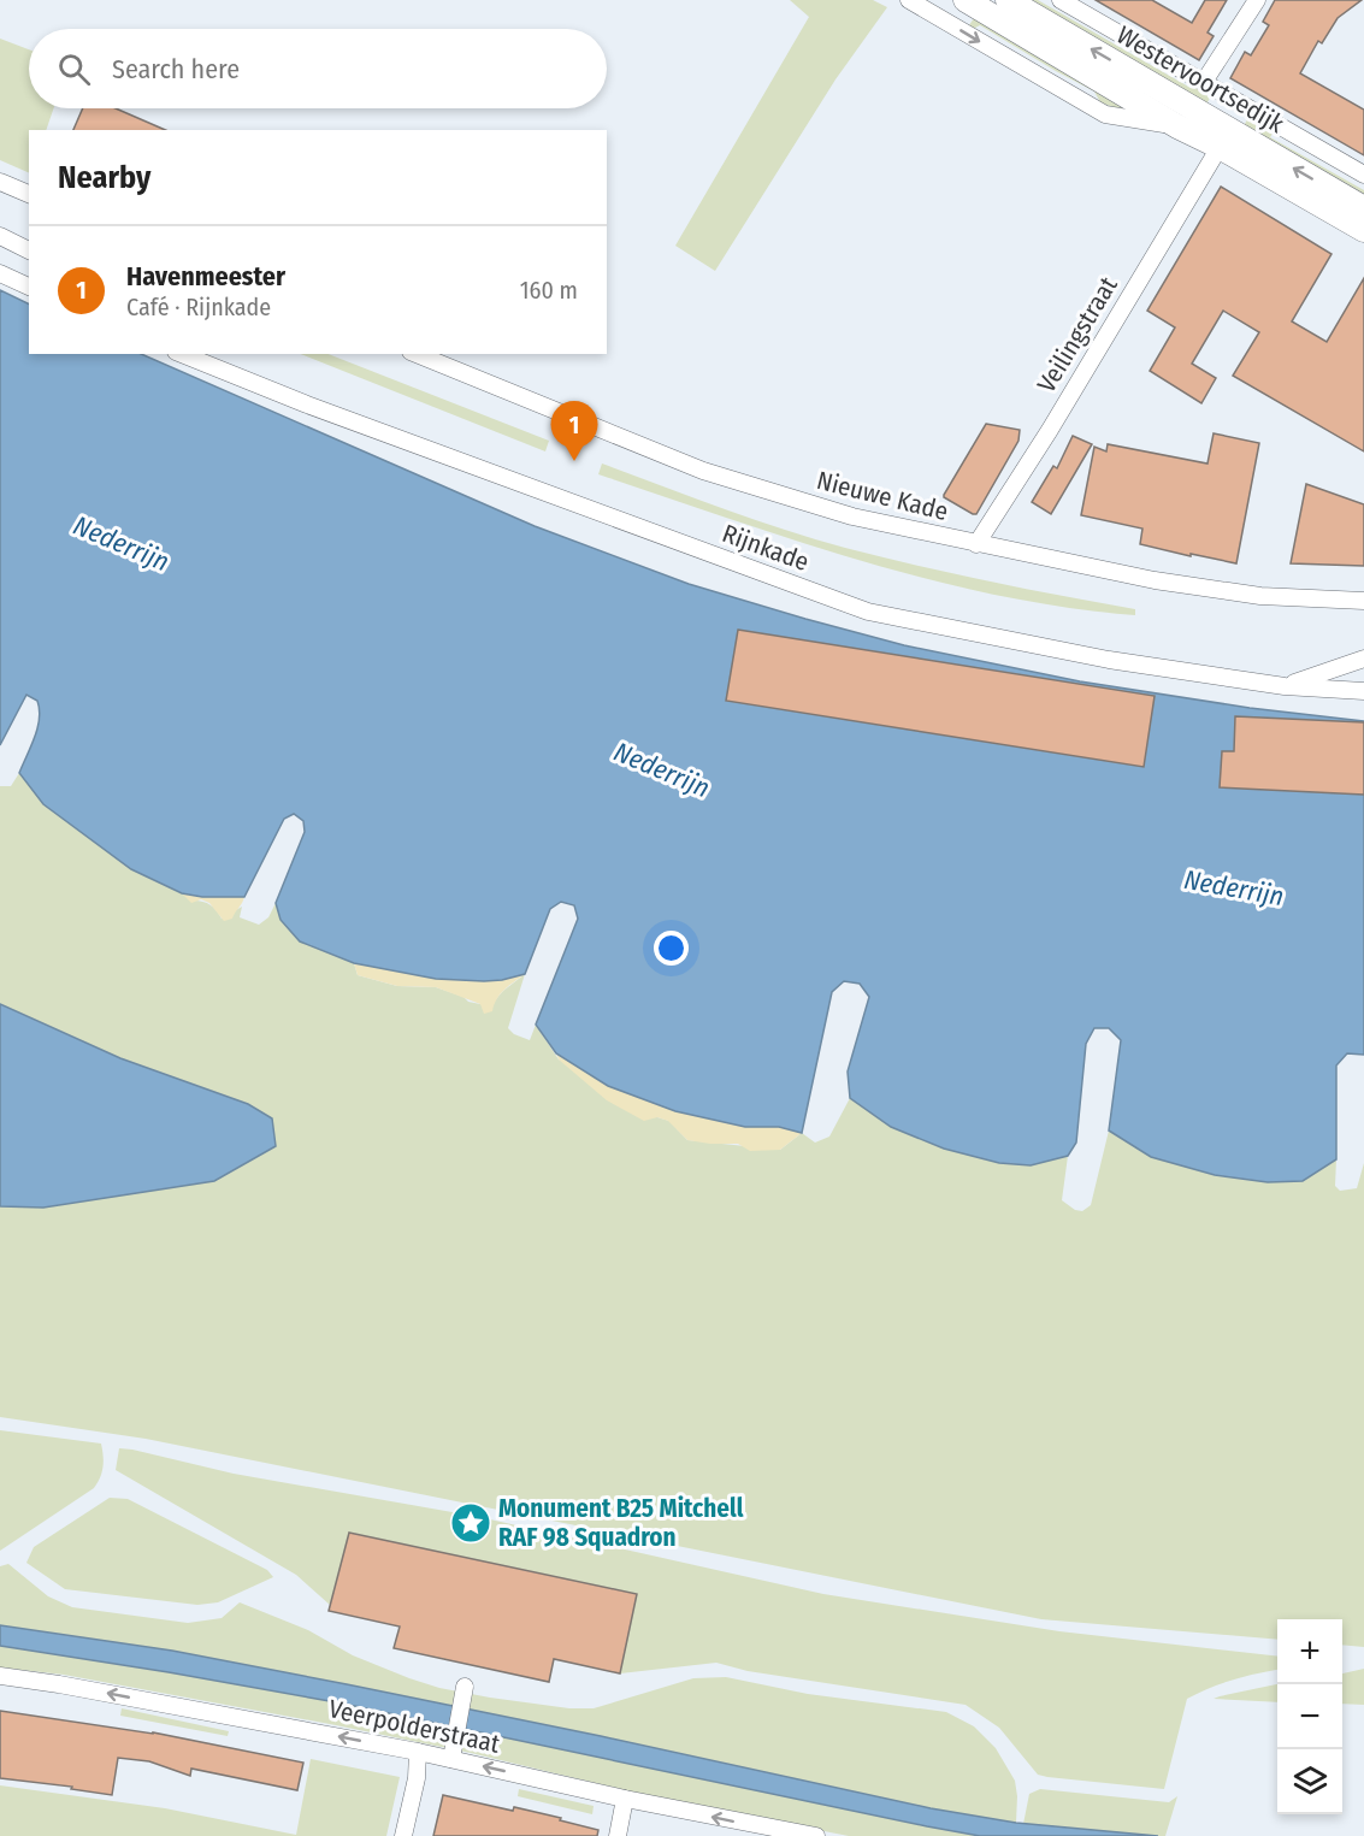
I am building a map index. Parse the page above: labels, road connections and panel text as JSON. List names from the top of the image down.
{
  "streets": {
    "main road": ["Westervoortsedijk"],
    "street": [
      "Veilingstraat",
      "Nieuwe Kade",
      "Rijnkade",
      "Veerpolderstraat"
    ]
  },
  "crossings": [
    ["Westervoortsedijk", "Veilingstraat"],
    ["Veilingstraat", "Nieuwe Kade"]
  ],
  "one_way": ["Veerpolderstraat"],
  "water": ["Nederrijn"],
  "places": {
    "place": ["Monument B25 Mitchell RAF 98 Squadron"]
  },
  "page": {
    "search": "Search here",
    "heading": "Nearby",
    "list": [
      {
        "mark": "1",
        "name": "Havenmeester",
        "note": "Café · Rijnkade",
        "value": "160 m"
      }
    ],
    "pins": "1",
    "map_buttons": ["+", "−"]
  }
}
